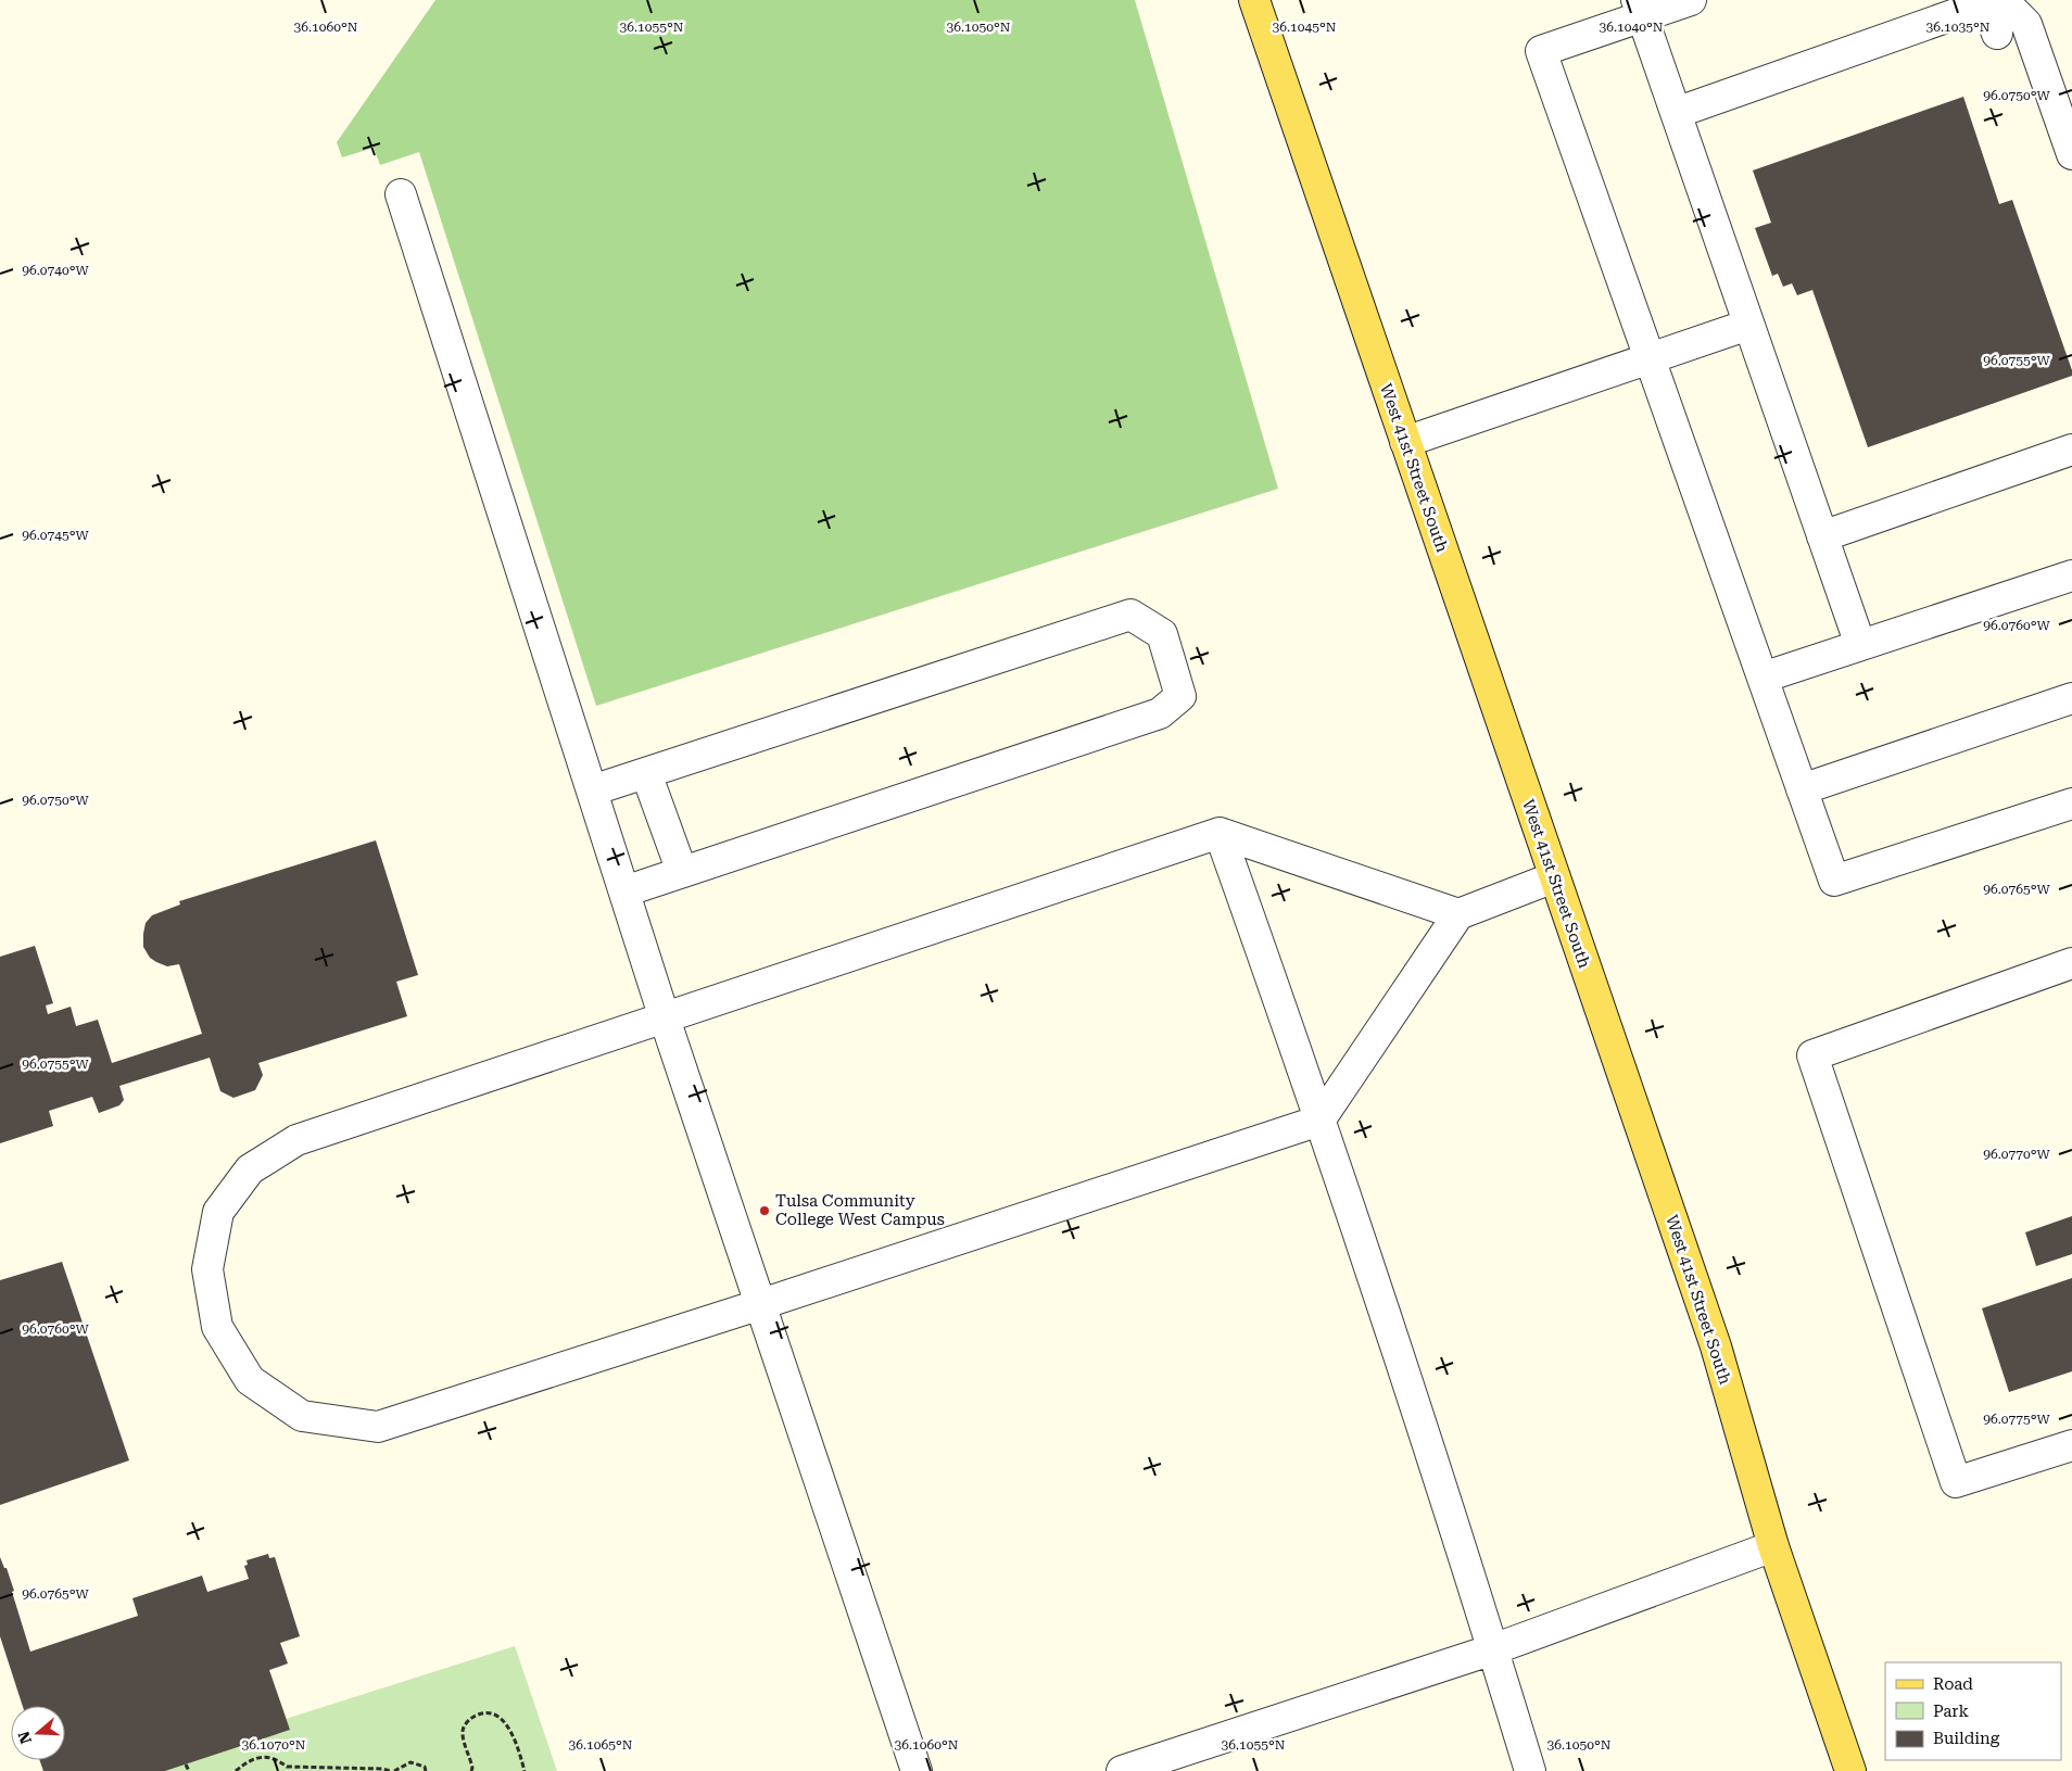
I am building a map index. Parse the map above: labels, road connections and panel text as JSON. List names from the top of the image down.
{
  "streets": {
    "main road": ["West 41st Street South"]
  },
  "places": ["Tulsa Community College West Campus"],
  "legend": ["Road", "Park", "Building"],
  "north": "left",
  "coordinates": [
    "36.1060°N",
    "36.1055°N",
    "36.1050°N",
    "36.1045°N",
    "36.1040°N",
    "36.1035°N",
    "96.0750°W",
    "96.0740°W",
    "96.0755°W",
    "96.0745°W",
    "96.0760°W",
    "96.0765°W",
    "96.0770°W",
    "96.0775°W",
    "36.1070°N",
    "36.1065°N"
  ]
}
